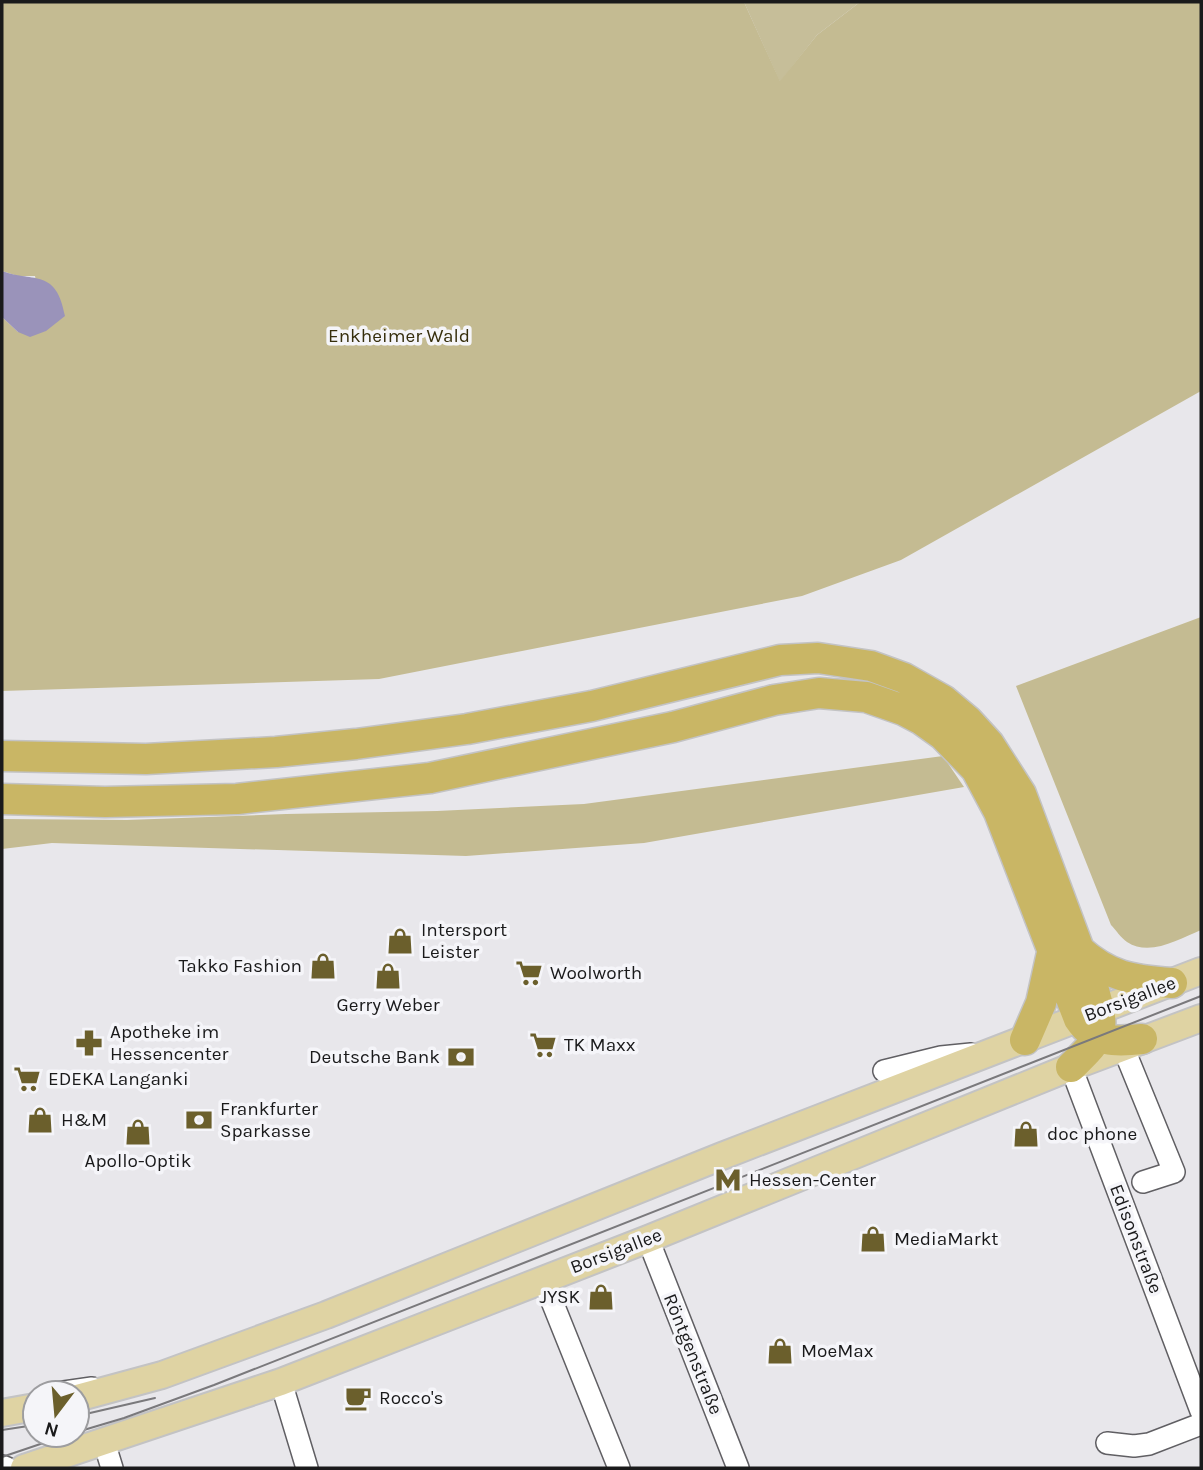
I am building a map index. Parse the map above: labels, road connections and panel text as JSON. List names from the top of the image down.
{
  "streets": {
    "main road": ["Borsigallee"],
    "street": ["Edisonstraße", "Röntgenstraße"]
  },
  "crossings": [
    ["Borsigallee", "Edisonstraße"],
    ["Borsigallee", "Röntgenstraße"]
  ],
  "parks": ["Enkheimer Wald"],
  "places": {
    "shop": [
      "Intersport Leister",
      "Takko Fashion",
      "Gerry Weber",
      "H&M",
      "Apollo-Optik",
      "doc phone",
      "MediaMarkt",
      "JYSK",
      "MoeMax"
    ],
    "supermarket": ["Woolworth", "TK Maxx", "EDEKA Langanki"],
    "pharmacy": ["Apotheke im Hessencenter"],
    "bank": ["Deutsche Bank", "Frankfurter Sparkasse"],
    "metro station": ["Hessen-Center"],
    "cafe": ["Rocco's"]
  },
  "north": "bottom"
}
